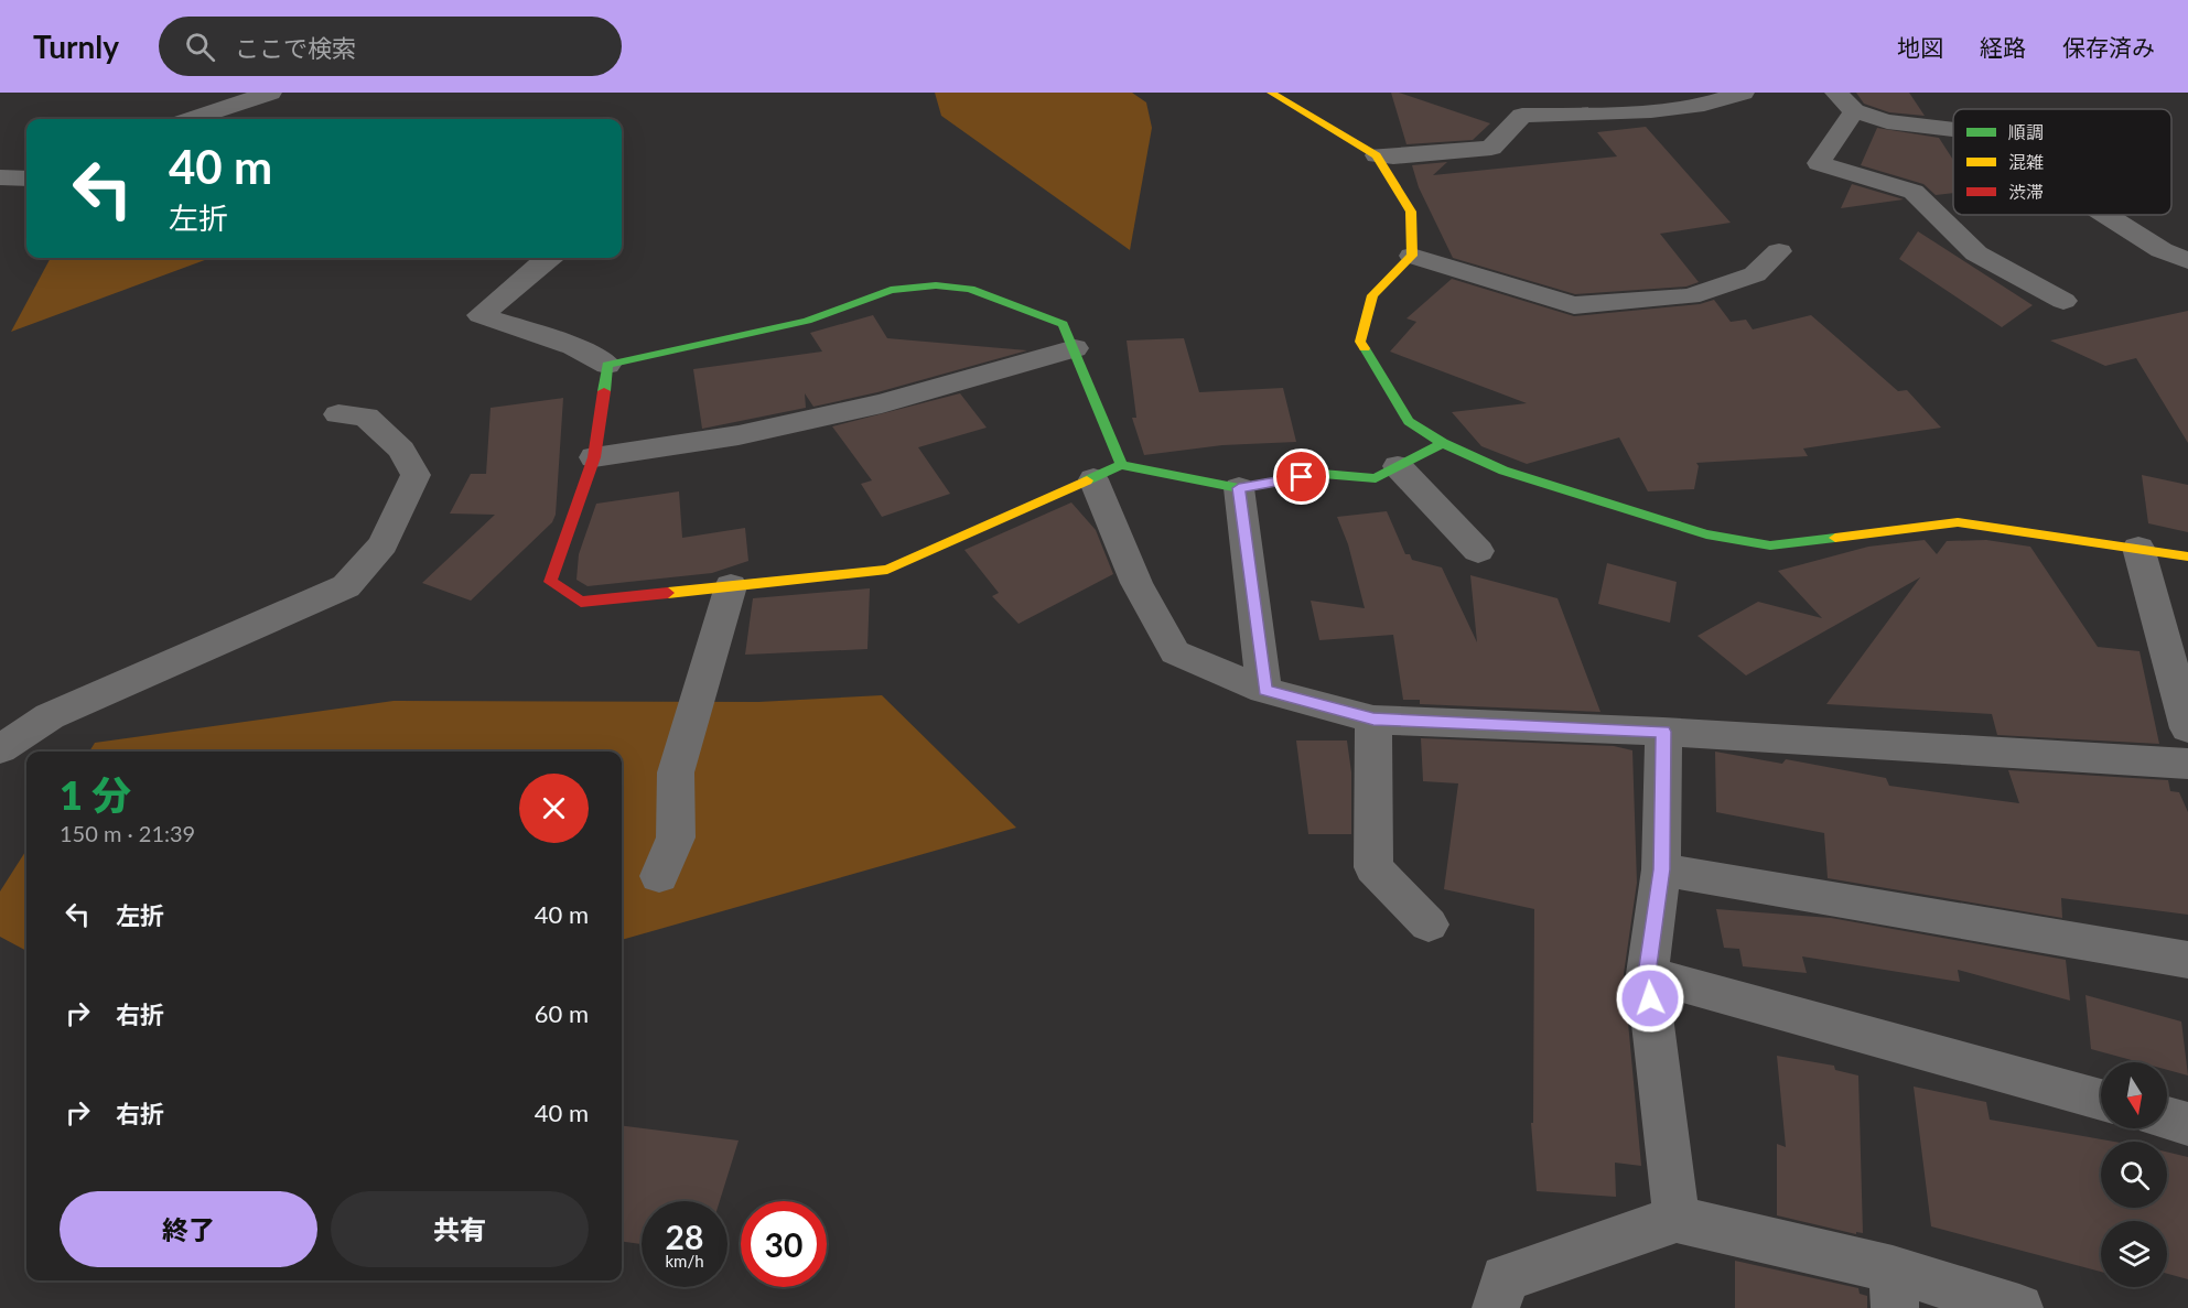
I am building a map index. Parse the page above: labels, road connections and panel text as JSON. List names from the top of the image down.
{
  "legend": ["順調", "混雑", "渋滞"],
  "north": "bottom",
  "page": {
    "header": "Turnly",
    "search": "ここで検索",
    "nav": ["地図", "経路", "保存済み"],
    "turn": ["40 m", "左折"],
    "heading": ["1 分", "150 m · 21:39"],
    "list": [
      {
        "name": "左折",
        "value": "40 m"
      },
      {
        "name": "右折",
        "value": "60 m"
      },
      {
        "name": "右折",
        "value": "40 m"
      }
    ],
    "buttons": ["終了", "共有"],
    "speed": "28 km/h",
    "limit": "30"
  }
}
